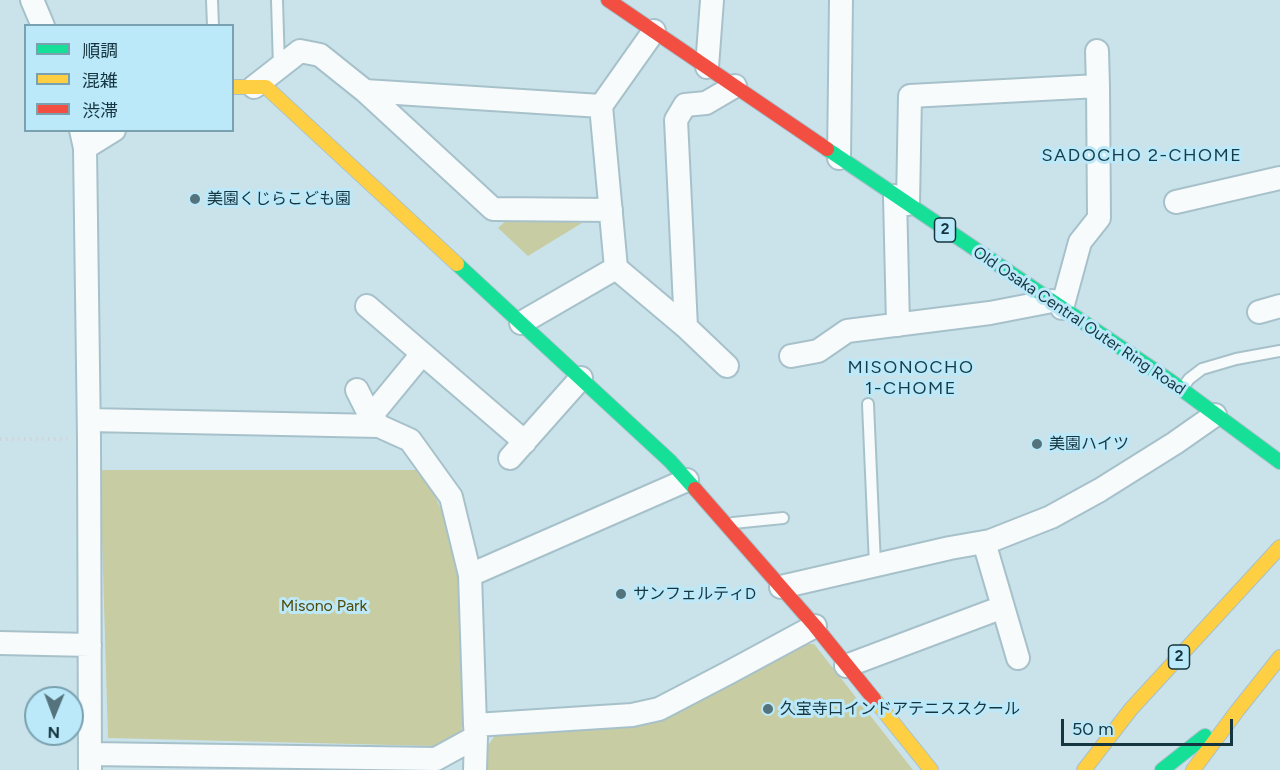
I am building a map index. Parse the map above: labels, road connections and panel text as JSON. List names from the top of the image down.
{
  "streets": {
    "main road": ["2", "Old Osaka Central Outer Ring Road"]
  },
  "districts": ["SADOCHO 2-CHOME", "MISONOCHO 1-CHOME"],
  "parks": ["Misono Park"],
  "places": [
    "美園くじらこども園",
    "美園ハイツ",
    "サンフェルティD",
    "久宝寺口インドアテニススクール"
  ],
  "legend": ["順調", "混雑", "渋滞"],
  "scale_bar": "50 m",
  "north": "bottom"
}
